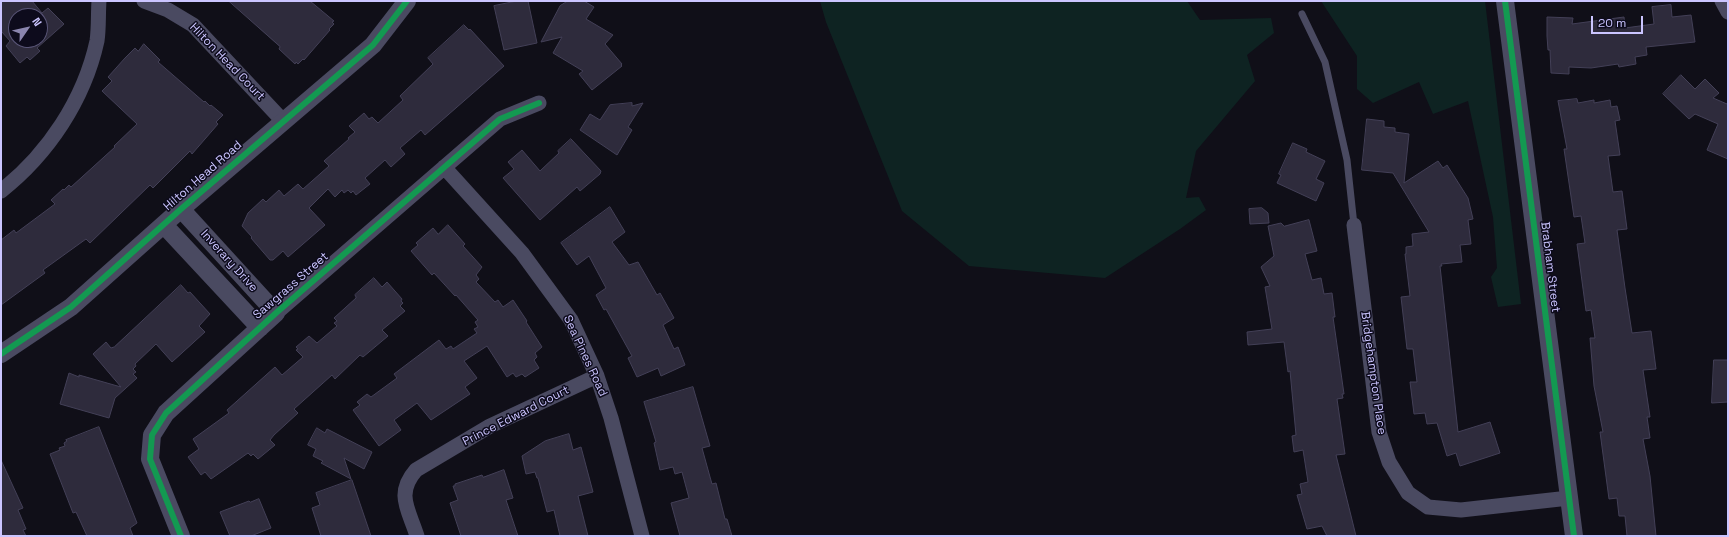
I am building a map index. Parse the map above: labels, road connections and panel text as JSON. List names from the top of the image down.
{
  "streets": {
    "street": [
      "Hilton Head Court",
      "Hilton Head Road",
      "Inverary Drive",
      "Brabham Street",
      "Sawgrass Street",
      "Sea Pines Road",
      "Bridgehampton Place",
      "Prince Edward Court"
    ]
  },
  "crossings": [
    ["Hilton Head Court", "Hilton Head Road"],
    ["Hilton Head Road", "Inverary Drive"],
    ["Inverary Drive", "Sawgrass Street"],
    ["Brabham Street", "Bridgehampton Place"],
    ["Sawgrass Street", "Sea Pines Road"],
    ["Sea Pines Road", "Prince Edward Court"]
  ],
  "scale_bar": "20 m",
  "north": "top right"
}
